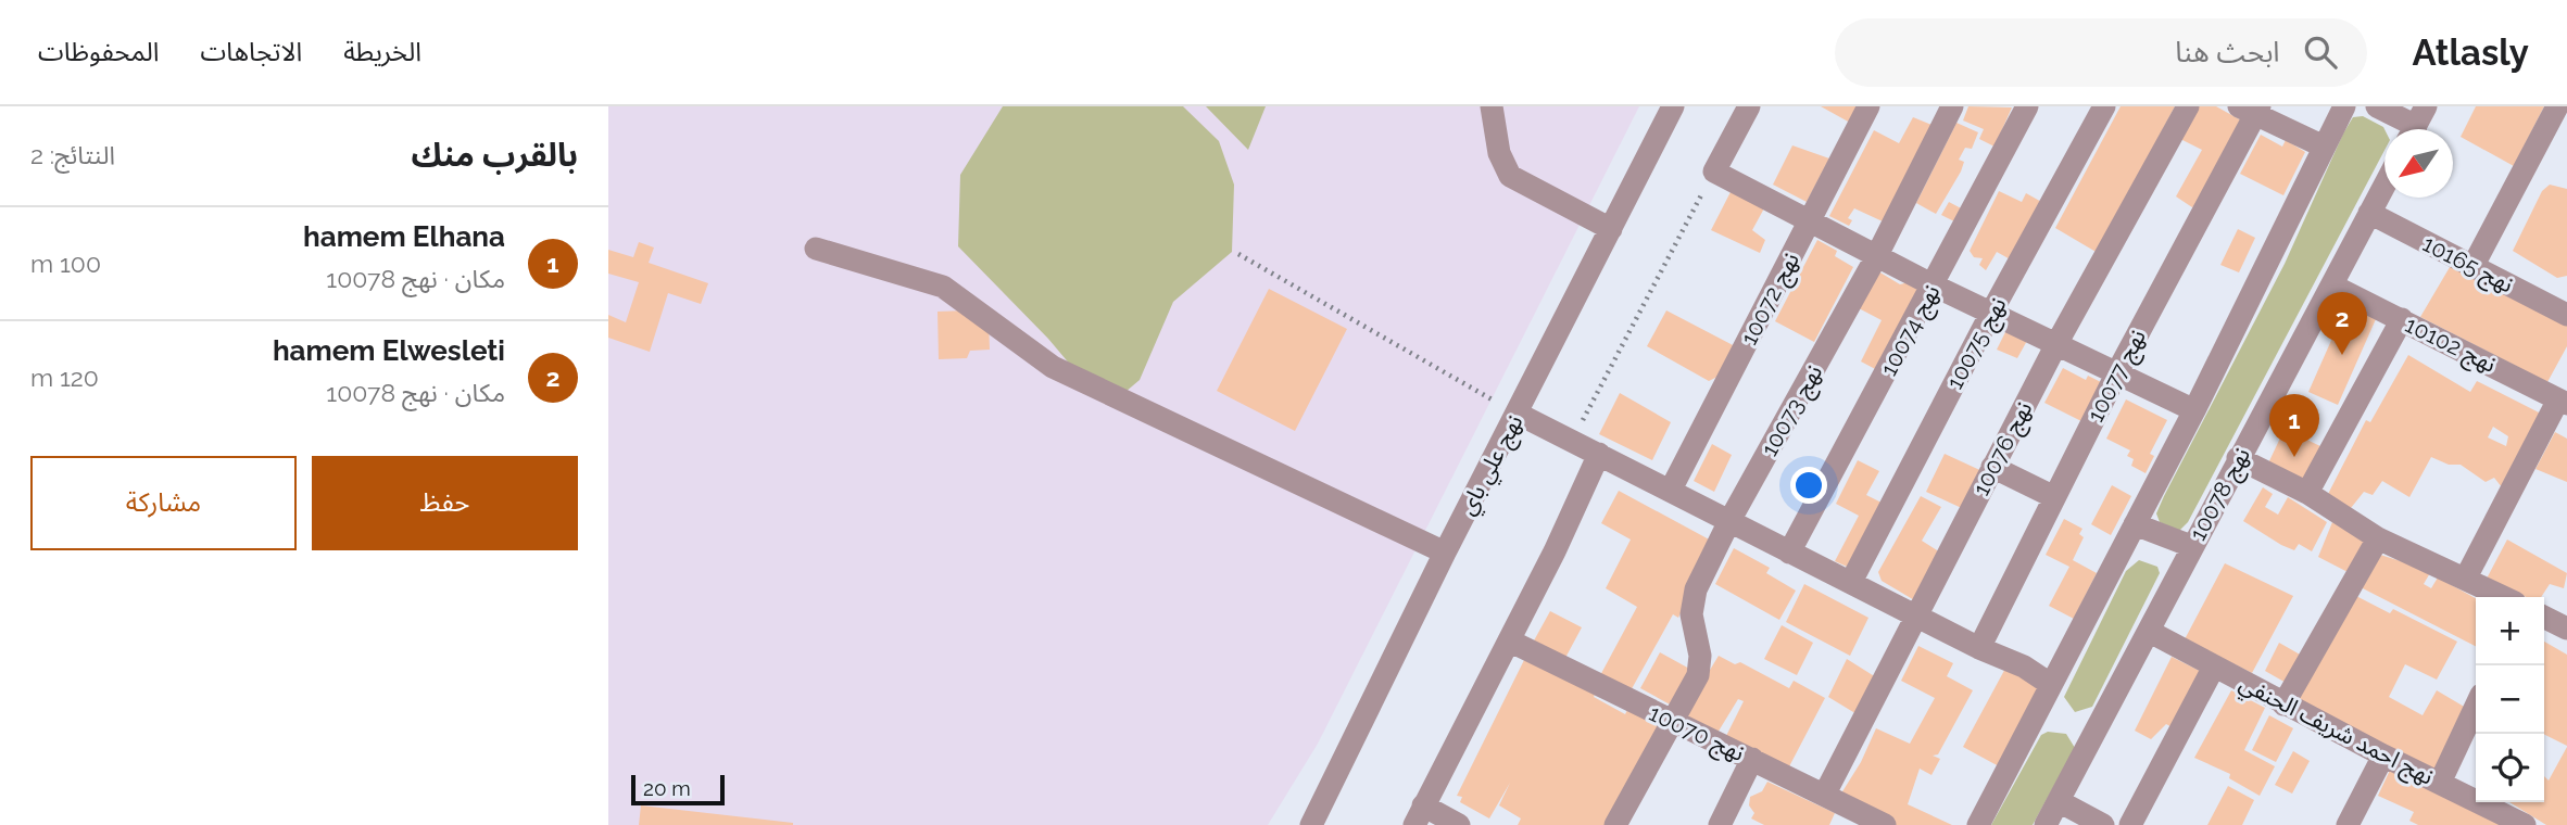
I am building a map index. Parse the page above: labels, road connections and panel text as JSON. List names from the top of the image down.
{
  "streets": {
    "street": [
      "نهج 10165",
      "نهج 10072",
      "نهج 10074",
      "نهج 10075",
      "نهج 10102",
      "نهج 10077",
      "نهج 10073",
      "نهج 10076",
      "نهج علي باي",
      "نهج 10078",
      "نهج احمد شريف الحنفي",
      "نهج 10070"
    ]
  },
  "crossings": [
    ["نهج 10165", "نهج 10078"],
    ["نهج 10102", "نهج 10078"],
    ["نهج 10073", "نهج 10070"],
    ["نهج 10076", "نهج 10070"],
    ["نهج 10078", "نهج احمد شريف الحنفي"]
  ],
  "scale_bar": "20 m",
  "north": "bottom left",
  "page": {
    "header": "Atlasly",
    "search": "ابحث هنا",
    "nav": ["الخريطة", "الاتجاهات", "المحفوظات"],
    "heading": ["بالقرب منك", "النتائج: 2"],
    "list": [
      {
        "mark": "1",
        "name": "hamem Elhana",
        "note": "مكان · نهج 10078",
        "value": "100 m"
      },
      {
        "mark": "2",
        "name": "hamem Elwesleti",
        "note": "مكان · نهج 10078",
        "value": "120 m"
      }
    ],
    "pins": ["2", "1"],
    "buttons": ["حفظ", "مشاركة"],
    "map_buttons": ["+", "−"],
    "scale": "20 m"
  }
}
